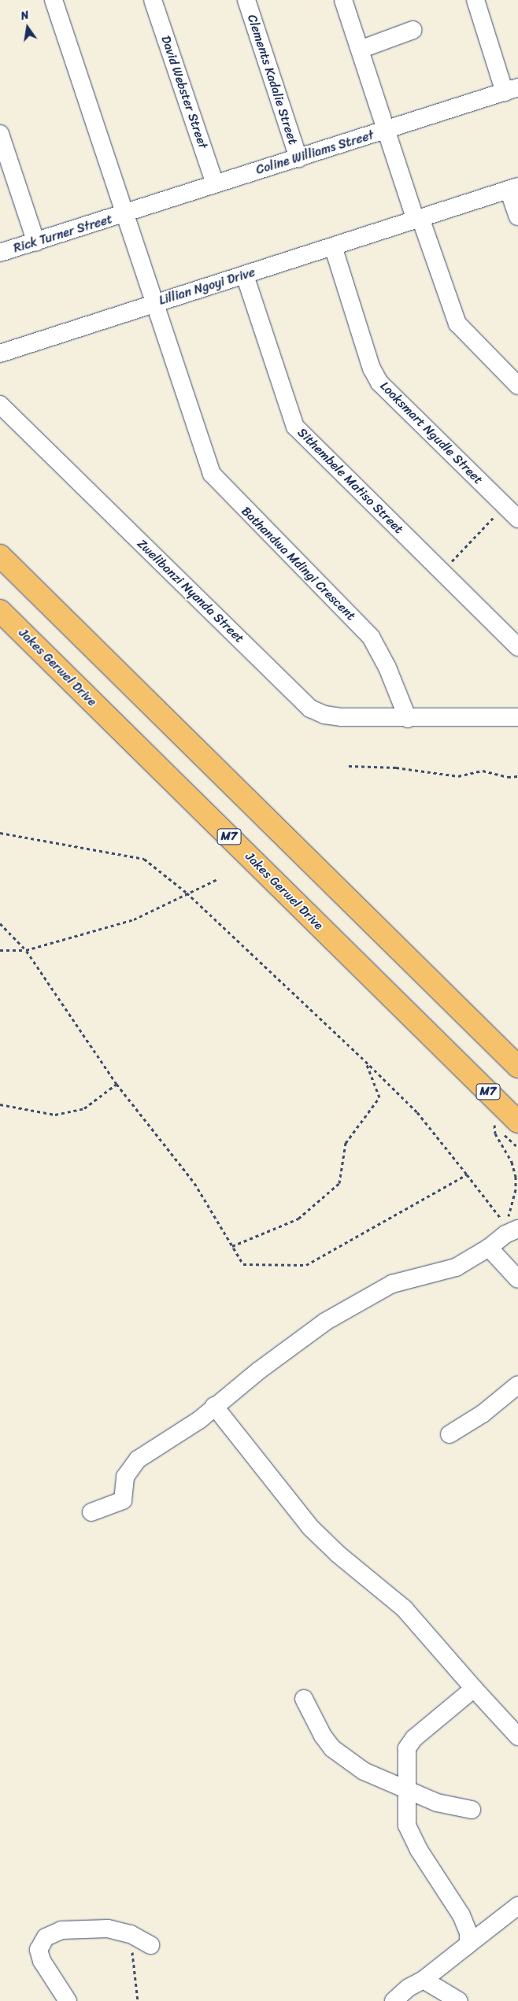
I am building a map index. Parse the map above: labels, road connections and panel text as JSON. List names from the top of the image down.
{
  "streets": {
    "highway": ["Jakes Gerwel Drive", "M7"],
    "street": [
      "Clements Kadalie Street",
      "David Webster Street",
      "Coline Williams Street",
      "Rick Turner Street",
      "Lillian Ngoyi Drive",
      "Looksmart Ngudle Street",
      "Sithembele Matiso Street",
      "Bathandwa Mdingi Crescent",
      "Zwelibanzi Nyanda Street"
    ]
  },
  "crossings": [
    ["Clements Kadalie Street", "Coline Williams Street"],
    ["David Webster Street", "Coline Williams Street"],
    ["Coline Williams Street", "Rick Turner Street"],
    ["Coline Williams Street", "Lillian Ngoyi Drive"],
    ["Rick Turner Street", "Lillian Ngoyi Drive"],
    ["Lillian Ngoyi Drive", "Looksmart Ngudle Street"],
    ["Lillian Ngoyi Drive", "Sithembele Matiso Street"],
    ["Lillian Ngoyi Drive", "Bathandwa Mdingi Crescent"],
    ["Bathandwa Mdingi Crescent", "Zwelibanzi Nyanda Street"]
  ],
  "north": "top"
}
